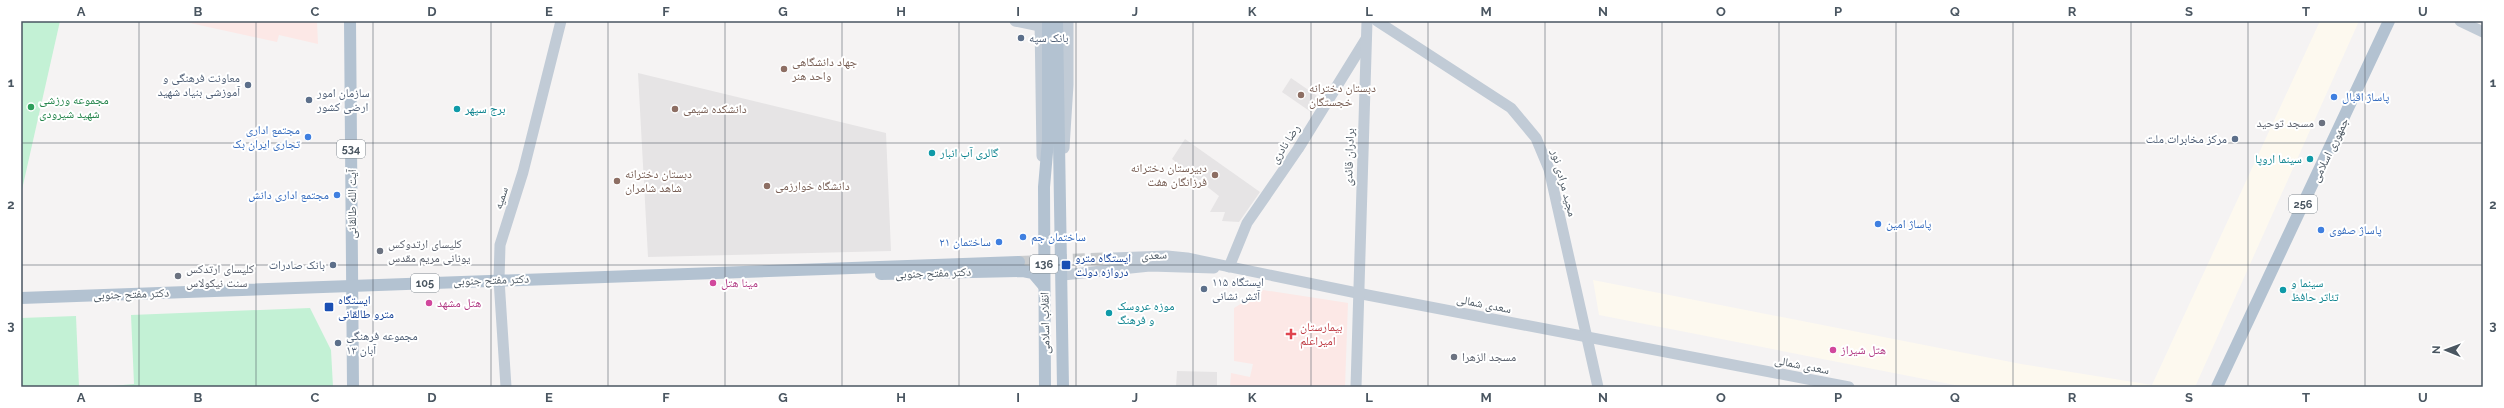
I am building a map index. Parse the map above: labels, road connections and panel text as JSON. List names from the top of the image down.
{
  "streets": {
    "main road": [
      "رضا نادری",
      "534",
      "جمهوری اسلامی",
      "برادران قائدی",
      "مجید مرادی نور",
      "سمیه",
      "آیت الله طالقانی",
      "256",
      "سعدی",
      "136",
      "دکتر مفتح جنوبی",
      "105",
      "سعدی شمالی",
      "انقلاب اسلامی"
    ]
  },
  "crossings": [
    ["رضا نادری", "برادران قائدی"],
    ["رضا نادری", "سعدی"],
    ["رضا نادری", "سعدی شمالی"],
    ["برادران قائدی", "سعدی شمالی"],
    ["مجید مرادی نور", "سعدی شمالی"],
    ["سمیه", "دکتر مفتح جنوبی"],
    ["آیت الله طالقانی", "دکتر مفتح جنوبی"],
    ["سعدی", "سعدی شمالی"],
    ["سعدی", "انقلاب اسلامی"],
    ["136", "انقلاب اسلامی"],
    ["دکتر مفتح جنوبی", "انقلاب اسلامی"]
  ],
  "places": {
    "other": [
      "بانک سپه",
      "جهاد دانشگاهی واحد هنر",
      "معاونت فرهنگی و آموزشی بنیاد شهید",
      "دبستان دخترانه خجستگان",
      "پاساژ اقبال",
      "سازمان امور ارضی کشور",
      "مجموعه ورزشی شهید شیرودی",
      "برج سپهر",
      "دانشکده شیمی",
      "مسجد توحید",
      "مجتمع اداری تجاری ایران بک",
      "مرکز مخابرات ملت",
      "گالری آب انبار",
      "سینما اروپا",
      "دبیرستان دخترانه فرزانگان هفت",
      "دبستان دخترانه شاهد شامران",
      "دانشگاه خوارزمی",
      "مجتمع اداری دانش",
      "پاساژ امین",
      "پاساژ صفوی",
      "ساختمان جم",
      "ساختمان ۲۱",
      "کلیسای ارتدوکس یونانی مریم مقدس",
      "بانک صادرات",
      "کلیسای ارتدکس سنت نیکولاس",
      "مینا هتل",
      "ایستگاه ۱۱۵ آتش نشانی",
      "سینما و تئاتر حافظ",
      "هتل مشهد",
      "موزه عروسک و فرهنگ",
      "مجموعه فرهنگی ۱۳ آبان",
      "هتل شیراز",
      "مسجد الزهرا"
    ],
    "transit": ["ایستگاه مترو دروازه دولت", "ایستگاه مترو طالقانی"],
    "health": ["بیمارستان امیراعلم"]
  },
  "north": "left",
  "grid": {
    "columns": [
      "A",
      "B",
      "C",
      "D",
      "E",
      "F",
      "G",
      "H",
      "I",
      "J",
      "K",
      "L",
      "M",
      "N",
      "O",
      "P",
      "Q",
      "R",
      "S",
      "T",
      "U"
    ],
    "rows": ["1", "2", "3"]
  }
}
